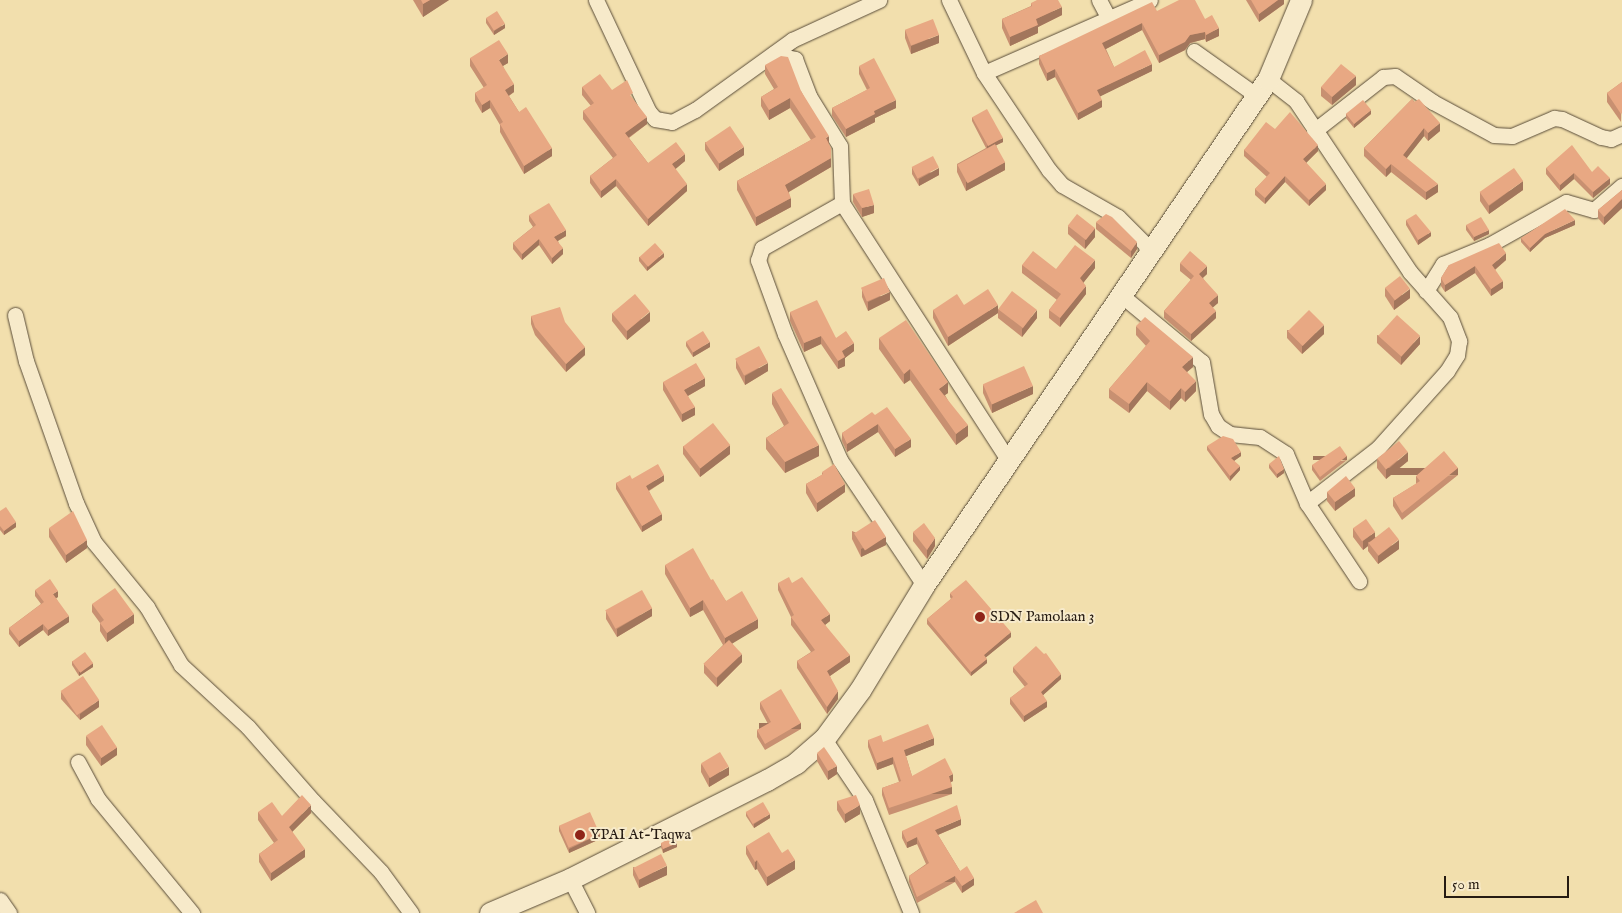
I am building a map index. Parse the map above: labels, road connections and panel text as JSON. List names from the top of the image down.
{
  "places": ["SDN Pamolaan 3", "YPAI At-Taqwa"],
  "scale_bar": "50 m"
}
